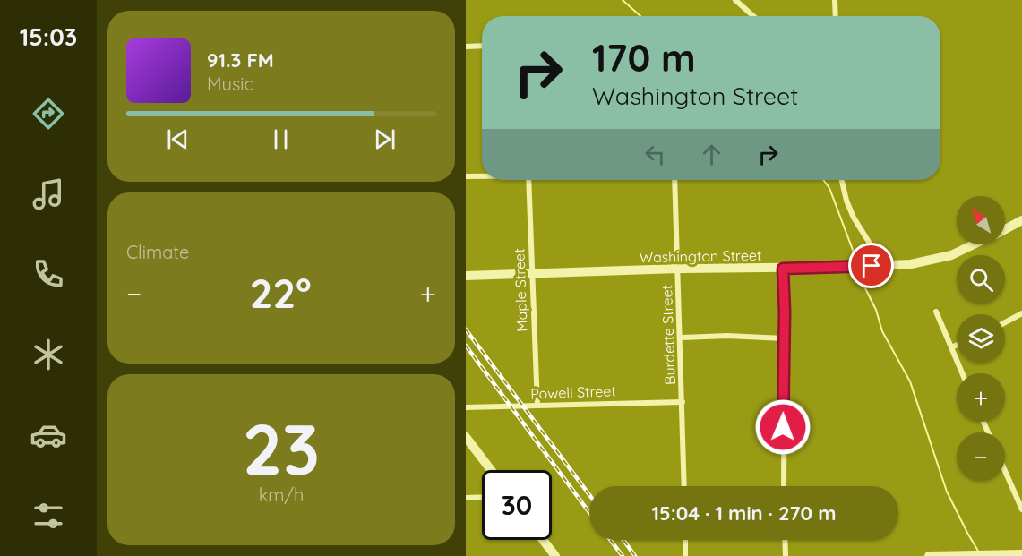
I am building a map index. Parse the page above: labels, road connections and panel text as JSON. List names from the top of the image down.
{
  "streets": {
    "street": [
      "Washington Street",
      "Maple Street",
      "Burdette Street",
      "Powell Street"
    ]
  },
  "crossings": [
    ["Washington Street", "Maple Street"],
    ["Washington Street", "Burdette Street"],
    ["Maple Street", "Powell Street"],
    ["Burdette Street", "Powell Street"]
  ],
  "north": "top left",
  "page": {
    "tabs": "15:03",
    "turn": ["170 m", "Washington Street"],
    "song": ["91.3 FM", "Music"],
    "tile": [
      "Climate",
      ["23", "km/h"]
    ],
    "map_buttons": ["+", "−"],
    "heat": ["−", "22°", "+"],
    "limit": "30",
    "trip": "15:04 · 1 min · 270 m"
  }
}
